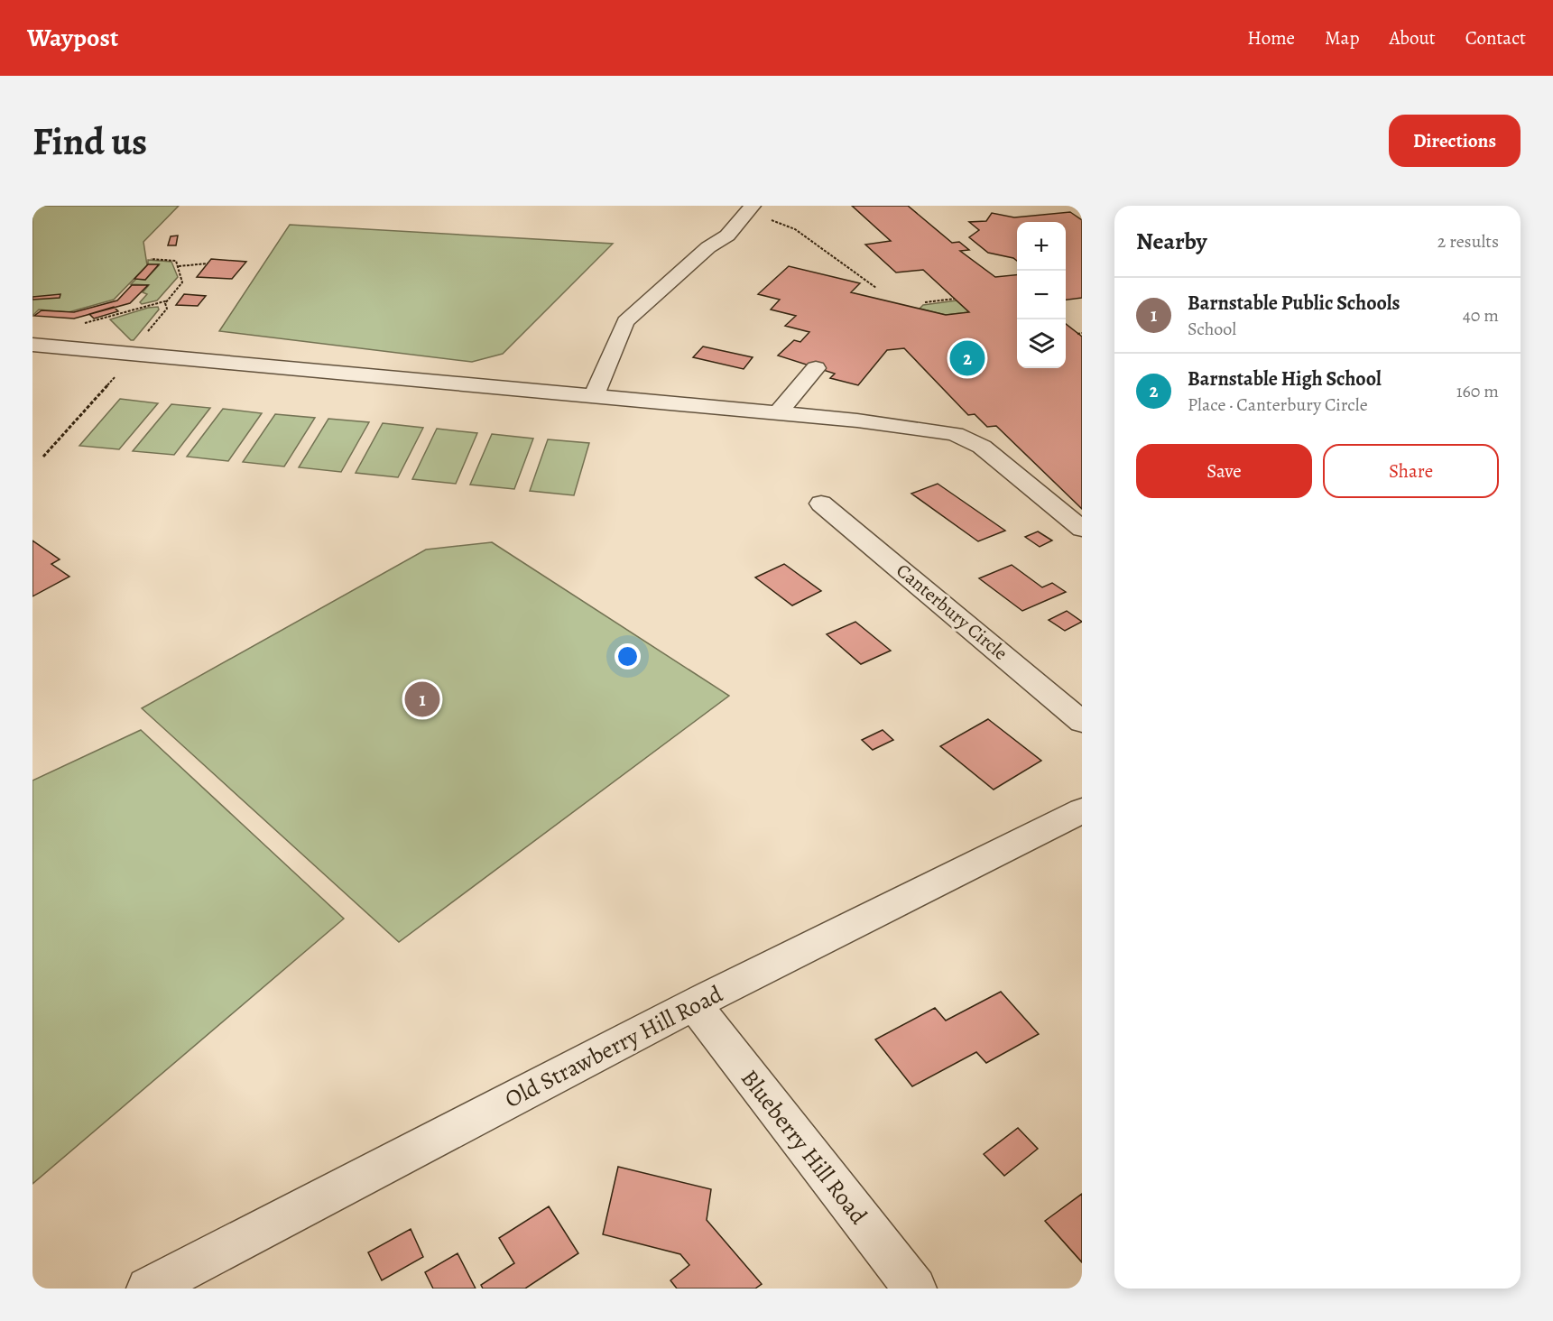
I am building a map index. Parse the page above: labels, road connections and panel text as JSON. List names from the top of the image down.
{
  "streets": {
    "street": ["Canterbury Circle", "Old Strawberry Hill Road", "Blueberry Hill Road"]
  },
  "crossings": [
    ["Old Strawberry Hill Road", "Blueberry Hill Road"]
  ],
  "page": {
    "header": "Waypost",
    "nav": [
      "Home",
      "Map",
      "About",
      "Contact"
    ],
    "buttons": [
      "Directions",
      ["Save", "Share"]
    ],
    "title": "Find us",
    "heading": ["Nearby", "2 results"],
    "map_buttons": ["+", "−"],
    "list": [
      {
        "mark": "1",
        "name": "Barnstable Public Schools",
        "note": "School",
        "value": "40 m"
      },
      {
        "mark": "2",
        "name": "Barnstable High School",
        "note": "Place · Canterbury Circle",
        "value": "160 m"
      }
    ],
    "pins": ["2", "1"]
  }
}
